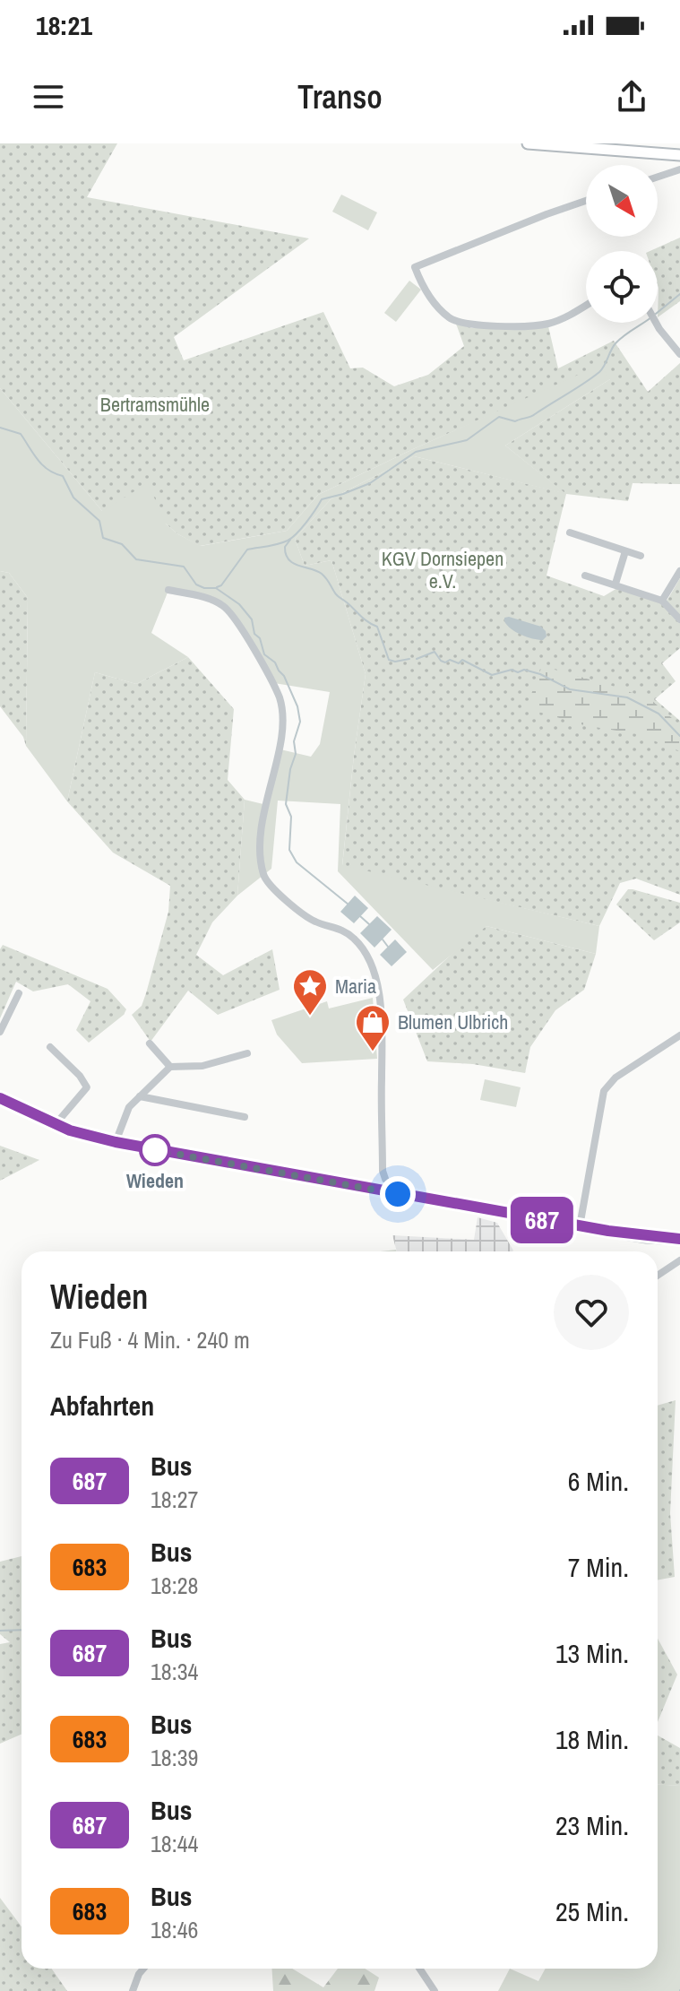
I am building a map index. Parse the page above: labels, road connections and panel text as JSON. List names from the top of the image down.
{
  "parks": ["Bertramsmühle", "KGV Dornsiepen e.V."],
  "places": {
    "place": ["Maria"],
    "shop": ["Blumen Ulbrich"],
    "other": ["Wieden"]
  },
  "lines": ["bus line 687"],
  "north": "bottom right",
  "page": {
    "status": "18:21",
    "header": "Transo",
    "on_map": "687",
    "heading": [
      ["Wieden", "Zu Fuß · 4 Min. · 240 m"],
      "Abfahrten"
    ],
    "list": [
      {
        "mark": "687",
        "name": "Bus",
        "note": "18:27",
        "value": "6 Min."
      },
      {
        "mark": "683",
        "name": "Bus",
        "note": "18:28",
        "value": "7 Min."
      },
      {
        "mark": "687",
        "name": "Bus",
        "note": "18:34",
        "value": "13 Min."
      },
      {
        "mark": "683",
        "name": "Bus",
        "note": "18:39",
        "value": "18 Min."
      },
      {
        "mark": "687",
        "name": "Bus",
        "note": "18:44",
        "value": "23 Min."
      },
      {
        "mark": "683",
        "name": "Bus",
        "note": "18:46",
        "value": "25 Min."
      }
    ]
  }
}
